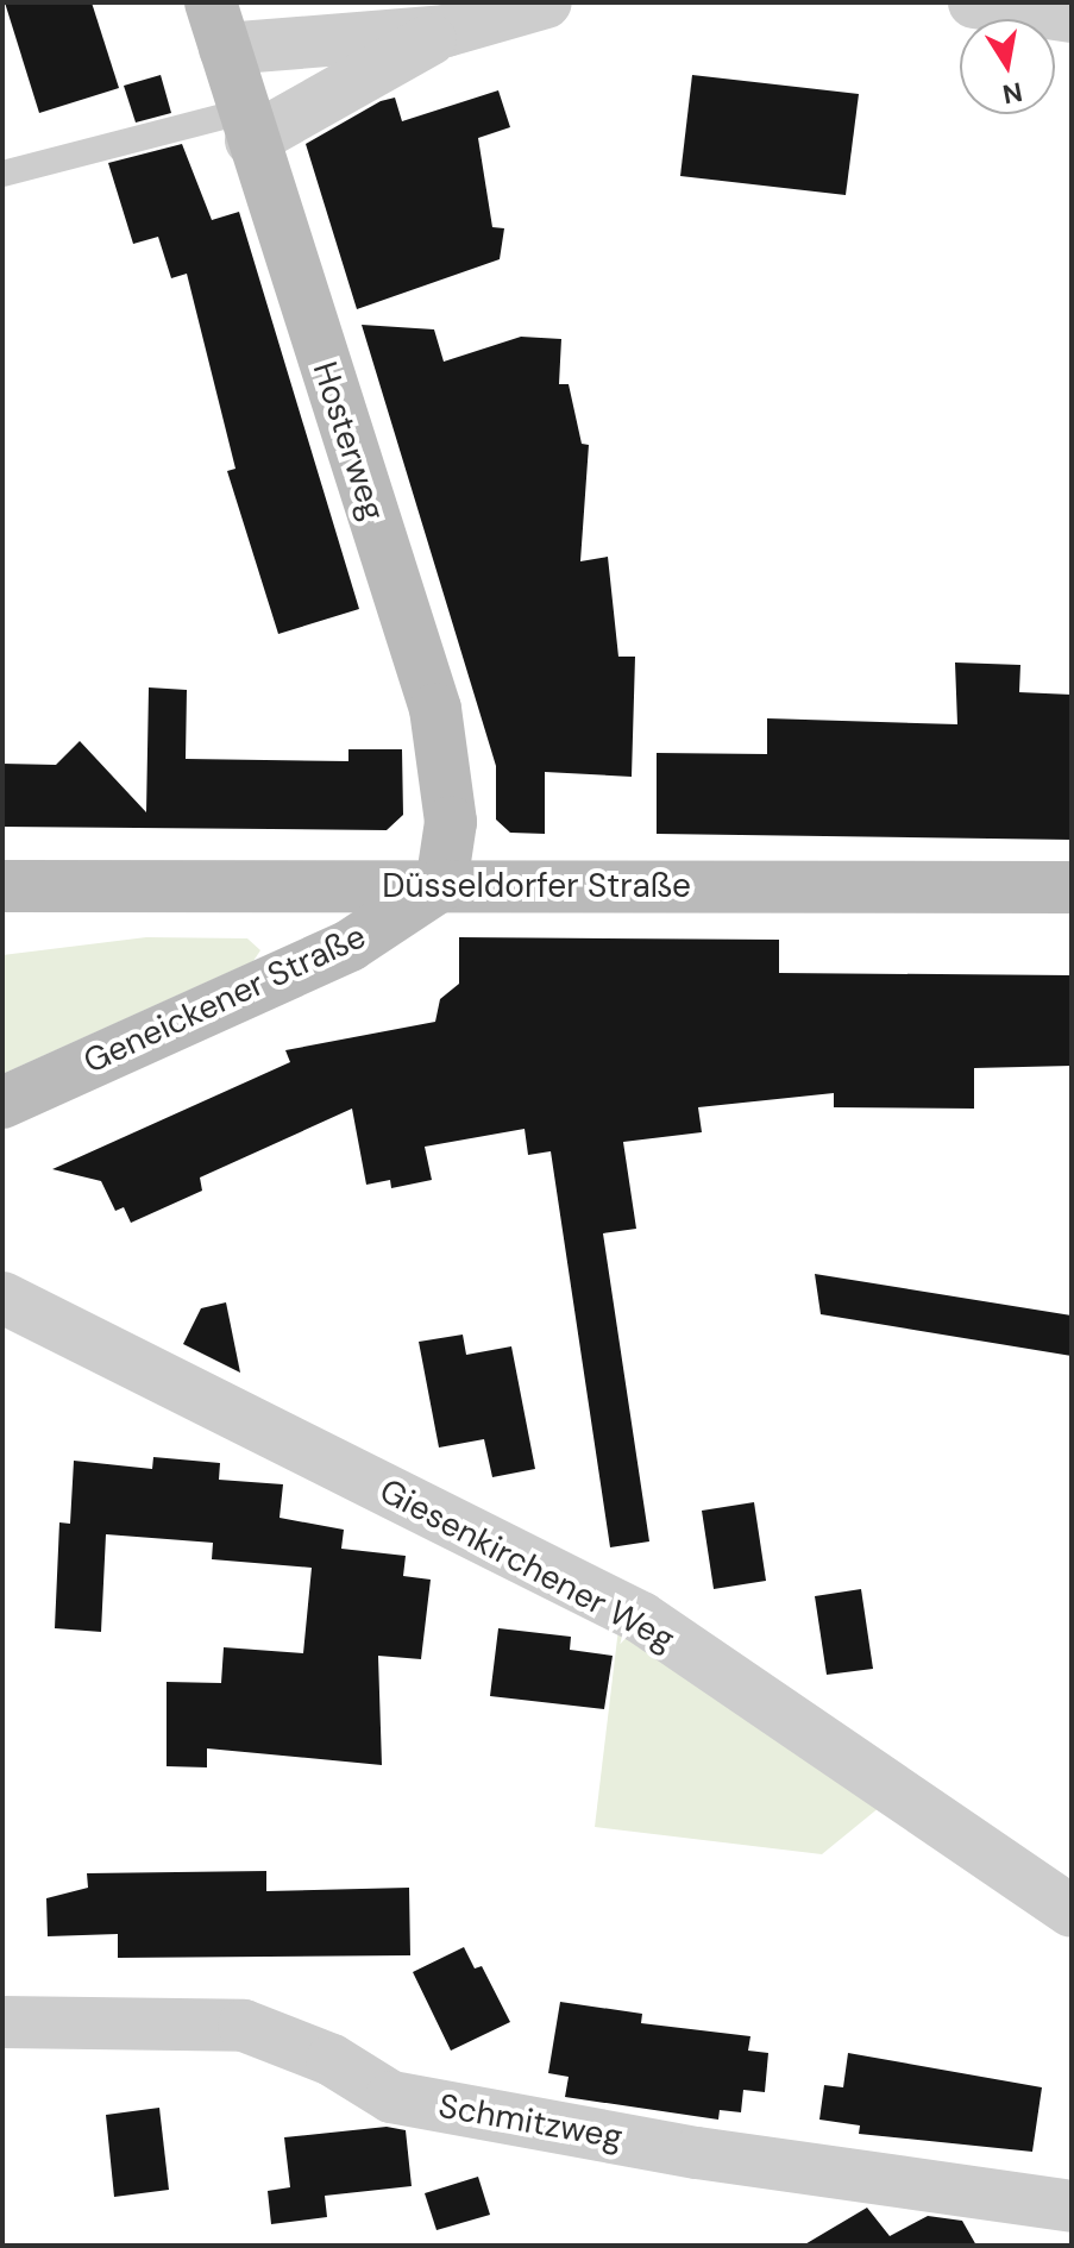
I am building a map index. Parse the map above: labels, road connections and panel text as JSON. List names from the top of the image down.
{
  "streets": {
    "street": [
      "Hosterweg",
      "Düsseldorfer Straße",
      "Geneickener Straße",
      "Giesenkirchener Weg",
      "Schmitzweg"
    ]
  },
  "crossings": [
    ["Hosterweg", "Düsseldorfer Straße"],
    ["Hosterweg", "Geneickener Straße"],
    ["Düsseldorfer Straße", "Geneickener Straße"]
  ],
  "north": "bottom"
}
